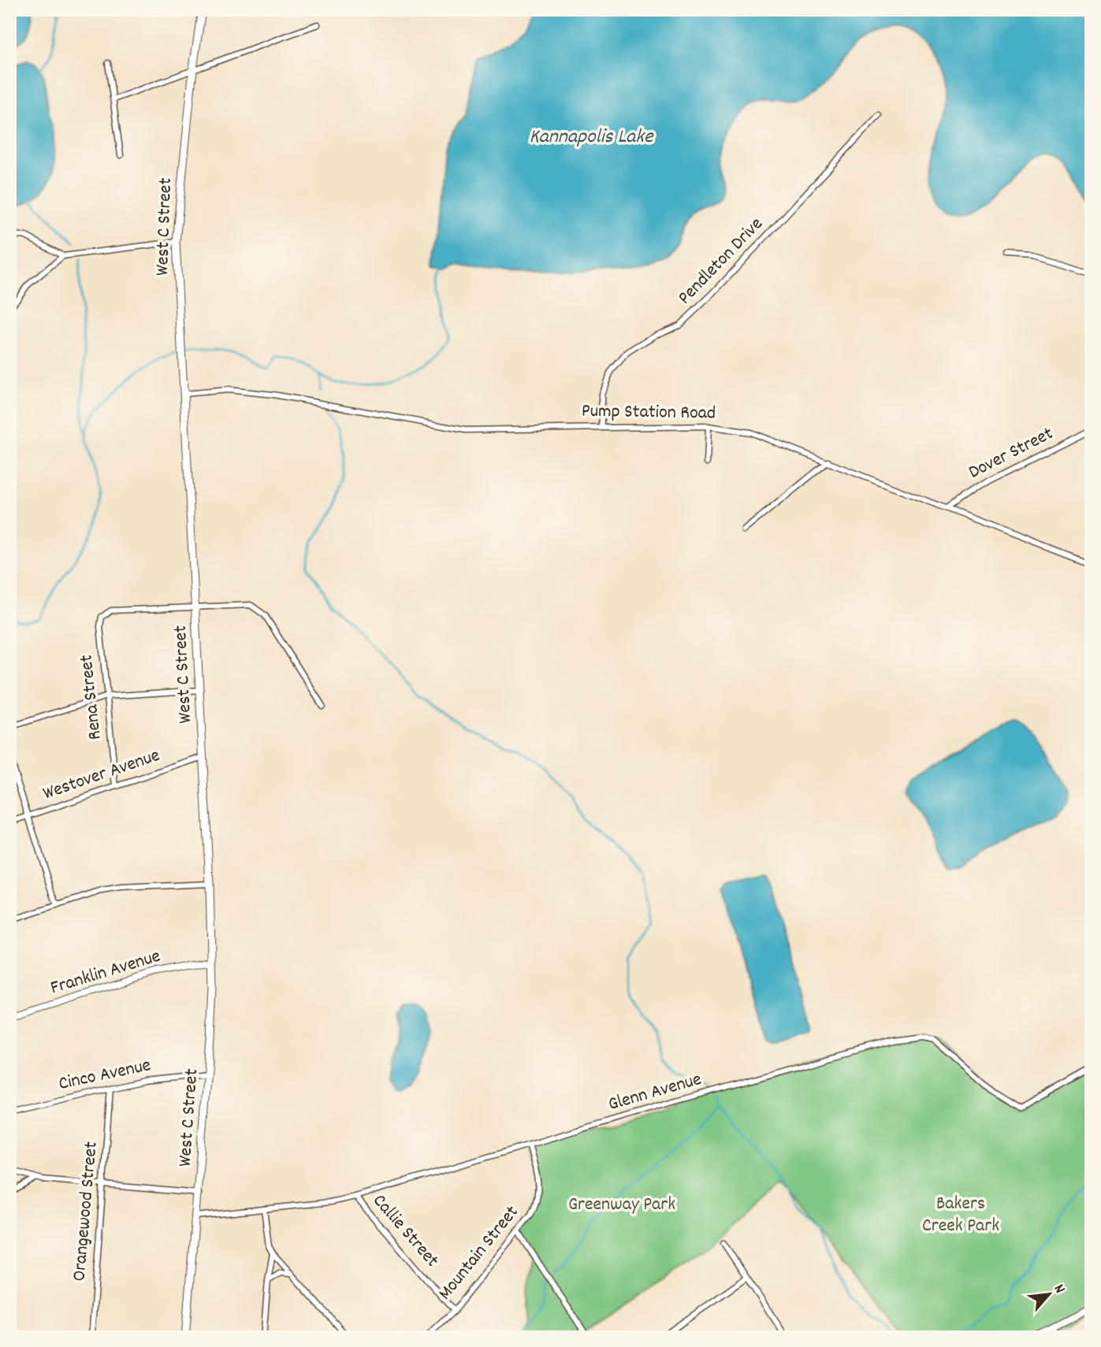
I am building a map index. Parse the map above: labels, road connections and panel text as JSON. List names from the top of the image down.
{
  "streets": {
    "main road": ["West C Street"],
    "street": [
      "Pendleton Drive",
      "Pump Station Road",
      "Dover Street",
      "Rena Street",
      "Westover Avenue",
      "Franklin Avenue",
      "Cinco Avenue",
      "Glenn Avenue",
      "Orangewood Street",
      "Callie Street",
      "Mountain Street"
    ]
  },
  "crossings": [
    ["West C Street", "Pump Station Road"],
    ["West C Street", "Rena Street"],
    ["West C Street", "Westover Avenue"],
    ["West C Street", "Franklin Avenue"],
    ["West C Street", "Cinco Avenue"],
    ["West C Street", "Glenn Avenue"],
    ["Pendleton Drive", "Pump Station Road"],
    ["Pump Station Road", "Dover Street"],
    ["Rena Street", "Westover Avenue"],
    ["Cinco Avenue", "Orangewood Street"],
    ["Glenn Avenue", "Callie Street"],
    ["Glenn Avenue", "Mountain Street"],
    ["Callie Street", "Mountain Street"]
  ],
  "water": ["Kannapolis Lake"],
  "parks": ["Bakers Creek Park", "Greenway Park"],
  "north": "top right"
}
